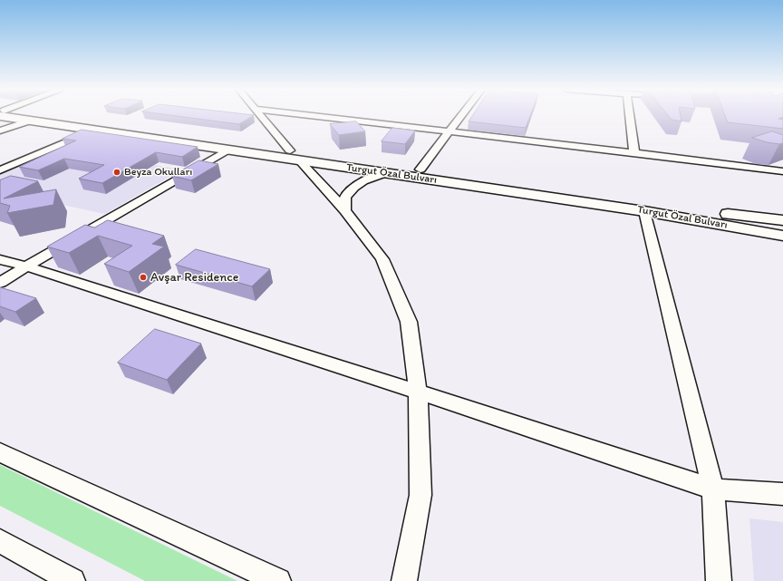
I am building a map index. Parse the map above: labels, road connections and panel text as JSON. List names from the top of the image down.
{
  "streets": {
    "main road": ["Turgut Özal Bulvarı"]
  },
  "places": ["Beyza Okulları", "Avşar Residence"]
}
